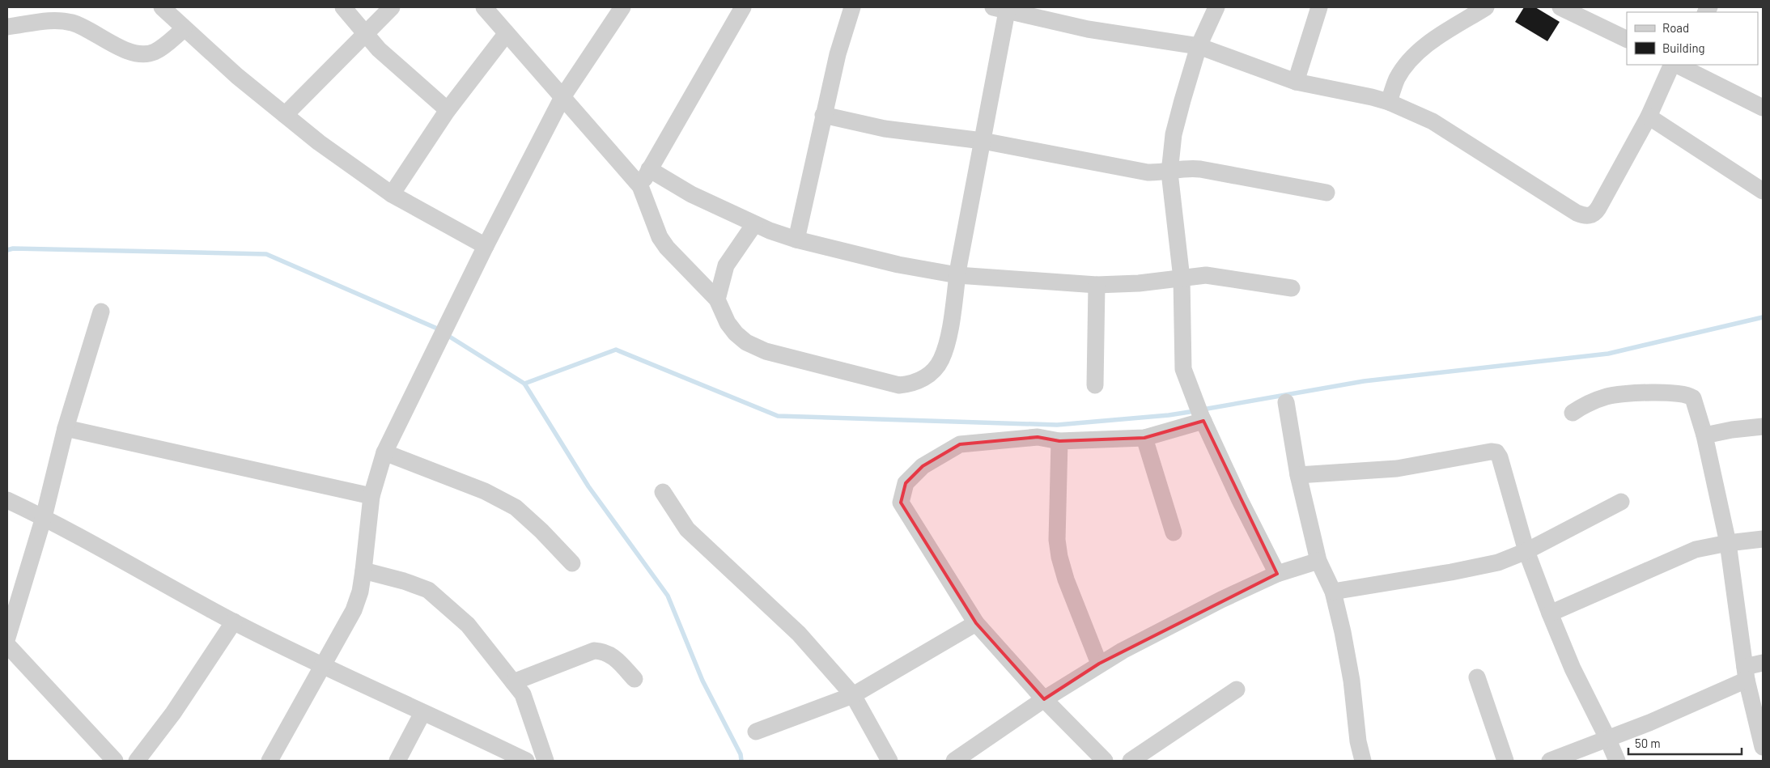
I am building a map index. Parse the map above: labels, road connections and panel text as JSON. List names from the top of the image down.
{
  "legend": ["Road", "Building"],
  "scale_bar": "50 m"
}
